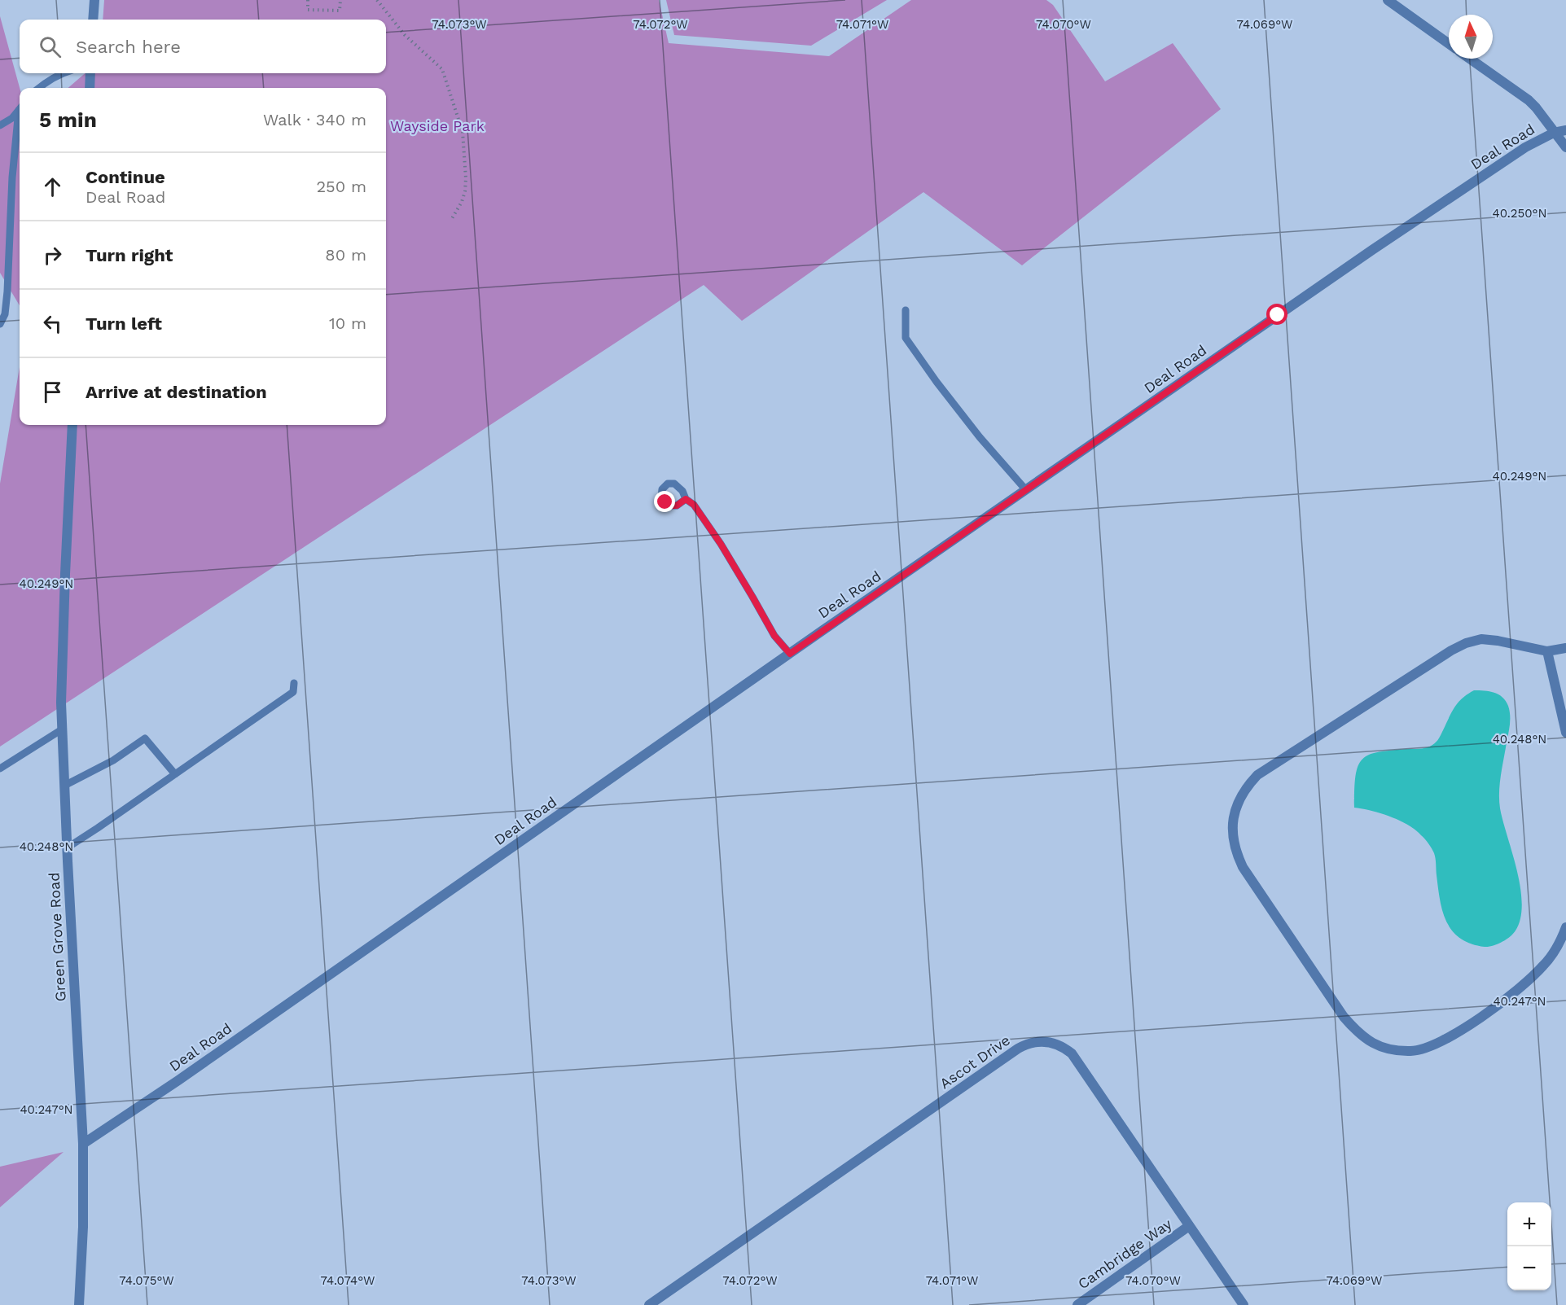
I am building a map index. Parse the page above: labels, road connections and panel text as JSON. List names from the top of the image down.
{
  "streets": {
    "street": [
      "Deal Road",
      "Green Grove Road",
      "Ascot Drive",
      "Cambridge Way"
    ]
  },
  "crossings": [
    ["Deal Road", "Green Grove Road"],
    ["Ascot Drive", "Cambridge Way"]
  ],
  "parks": ["Wayside Park"],
  "north": "top",
  "page": {
    "search": "Search here",
    "heading": ["5 min", "Walk · 340 m"],
    "list": [
      ["Continue", "Deal Road", "250 m"],
      ["Turn right", "80 m"],
      ["Turn left", "10 m"],
      "Arrive at destination"
    ],
    "map_buttons": ["+", "−"]
  },
  "coordinates": [
    "74.073°W",
    "74.072°W",
    "74.071°W",
    "74.070°W",
    "74.069°W",
    "40.250°N",
    "40.249°N",
    "40.248°N",
    "40.247°N",
    "74.075°W",
    "74.074°W"
  ]
}
